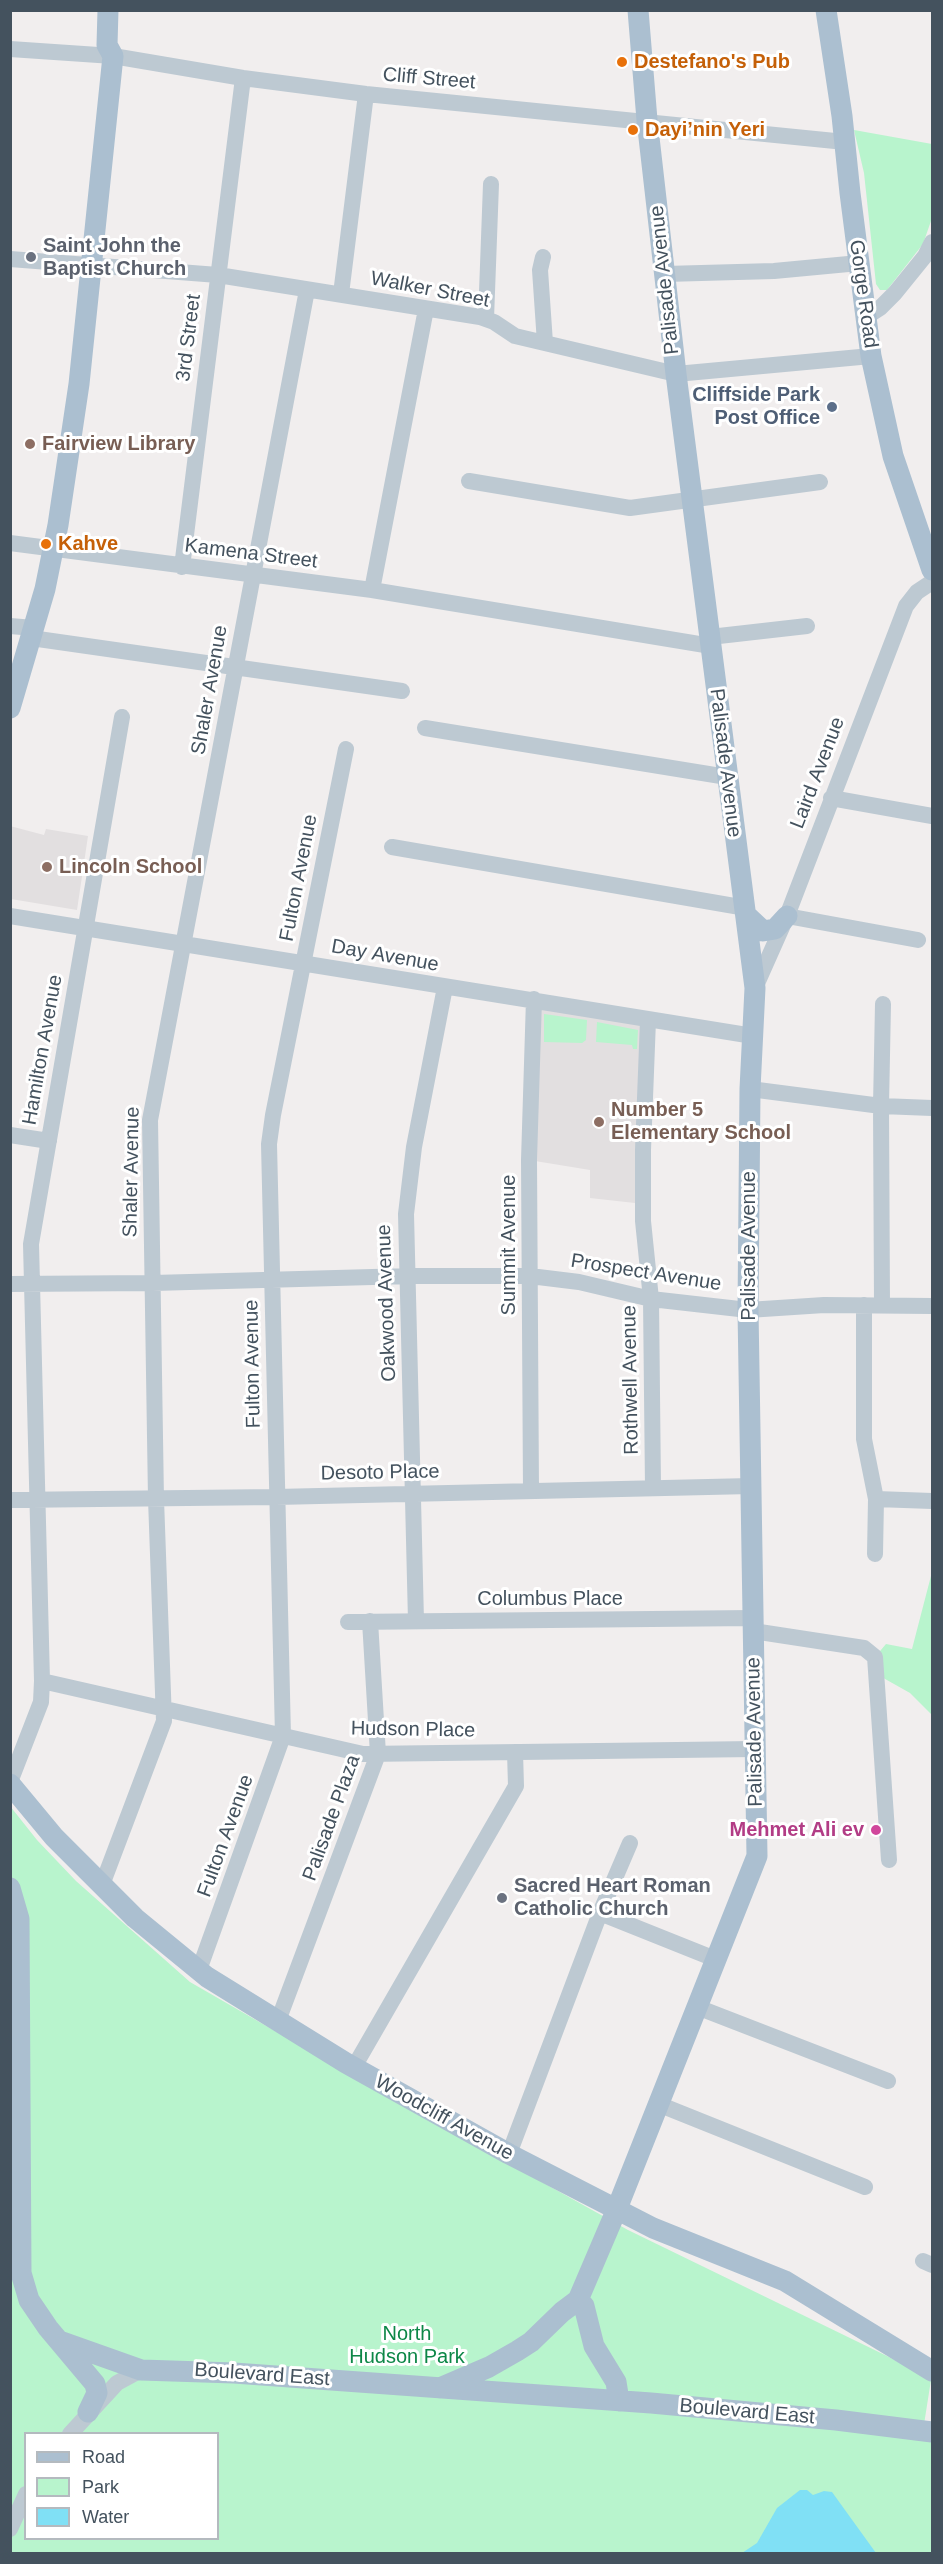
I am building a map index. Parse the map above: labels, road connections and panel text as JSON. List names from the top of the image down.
{
  "streets": {
    "main road": [
      "Palisade Avenue",
      "Gorge Road",
      "Woodcliff Avenue",
      "Boulevard East"
    ],
    "street": [
      "Cliff Street",
      "Walker Street",
      "3rd Street",
      "Kamena Street",
      "Shaler Avenue",
      "Laird Avenue",
      "Fulton Avenue",
      "Day Avenue",
      "Hamilton Avenue",
      "Summit Avenue",
      "Prospect Avenue",
      "Oakwood Avenue",
      "Rothwell Avenue",
      "Desoto Place",
      "Columbus Place",
      "Hudson Place",
      "Palisade Plaza"
    ]
  },
  "crossings": [
    ["Cliff Street", "Palisade Avenue"],
    ["Cliff Street", "Gorge Road"],
    ["Cliff Street", "3rd Street"],
    ["Palisade Avenue", "Walker Street"],
    ["Palisade Avenue", "Kamena Street"],
    ["Palisade Avenue", "Laird Avenue"],
    ["Palisade Avenue", "Day Avenue"],
    ["Palisade Avenue", "Prospect Avenue"],
    ["Palisade Avenue", "Desoto Place"],
    ["Palisade Avenue", "Columbus Place"],
    ["Palisade Avenue", "Hudson Place"],
    ["Palisade Avenue", "Woodcliff Avenue"],
    ["Walker Street", "Gorge Road"],
    ["Walker Street", "3rd Street"],
    ["Walker Street", "Shaler Avenue"],
    ["3rd Street", "Kamena Street"],
    ["Kamena Street", "Shaler Avenue"],
    ["Shaler Avenue", "Day Avenue"],
    ["Shaler Avenue", "Prospect Avenue"],
    ["Shaler Avenue", "Desoto Place"],
    ["Shaler Avenue", "Hudson Place"],
    ["Shaler Avenue", "Woodcliff Avenue"],
    ["Fulton Avenue", "Day Avenue"],
    ["Fulton Avenue", "Prospect Avenue"],
    ["Fulton Avenue", "Desoto Place"],
    ["Fulton Avenue", "Hudson Place"],
    ["Fulton Avenue", "Woodcliff Avenue"],
    ["Day Avenue", "Hamilton Avenue"],
    ["Day Avenue", "Summit Avenue"],
    ["Day Avenue", "Oakwood Avenue"],
    ["Day Avenue", "Rothwell Avenue"],
    ["Hamilton Avenue", "Prospect Avenue"],
    ["Hamilton Avenue", "Desoto Place"],
    ["Hamilton Avenue", "Hudson Place"],
    ["Hamilton Avenue", "Woodcliff Avenue"],
    ["Summit Avenue", "Prospect Avenue"],
    ["Summit Avenue", "Desoto Place"],
    ["Prospect Avenue", "Oakwood Avenue"],
    ["Prospect Avenue", "Rothwell Avenue"],
    ["Oakwood Avenue", "Desoto Place"],
    ["Oakwood Avenue", "Columbus Place"],
    ["Rothwell Avenue", "Desoto Place"],
    ["Columbus Place", "Palisade Plaza"],
    ["Hudson Place", "Palisade Plaza"],
    ["Palisade Plaza", "Woodcliff Avenue"]
  ],
  "parks": ["North Hudson Park"],
  "places": [
    "Destefano's Pub",
    "Dayi’nin Yeri",
    "Saint John the Baptist Church",
    "Cliffside Park Post Office",
    "Fairview Library",
    "Kahve",
    "Lincoln School",
    "Number 5 Elementary School",
    "Mehmet Ali ev",
    "Sacred Heart Roman Catholic Church"
  ],
  "legend": ["Road", "Park", "Water"]
}
